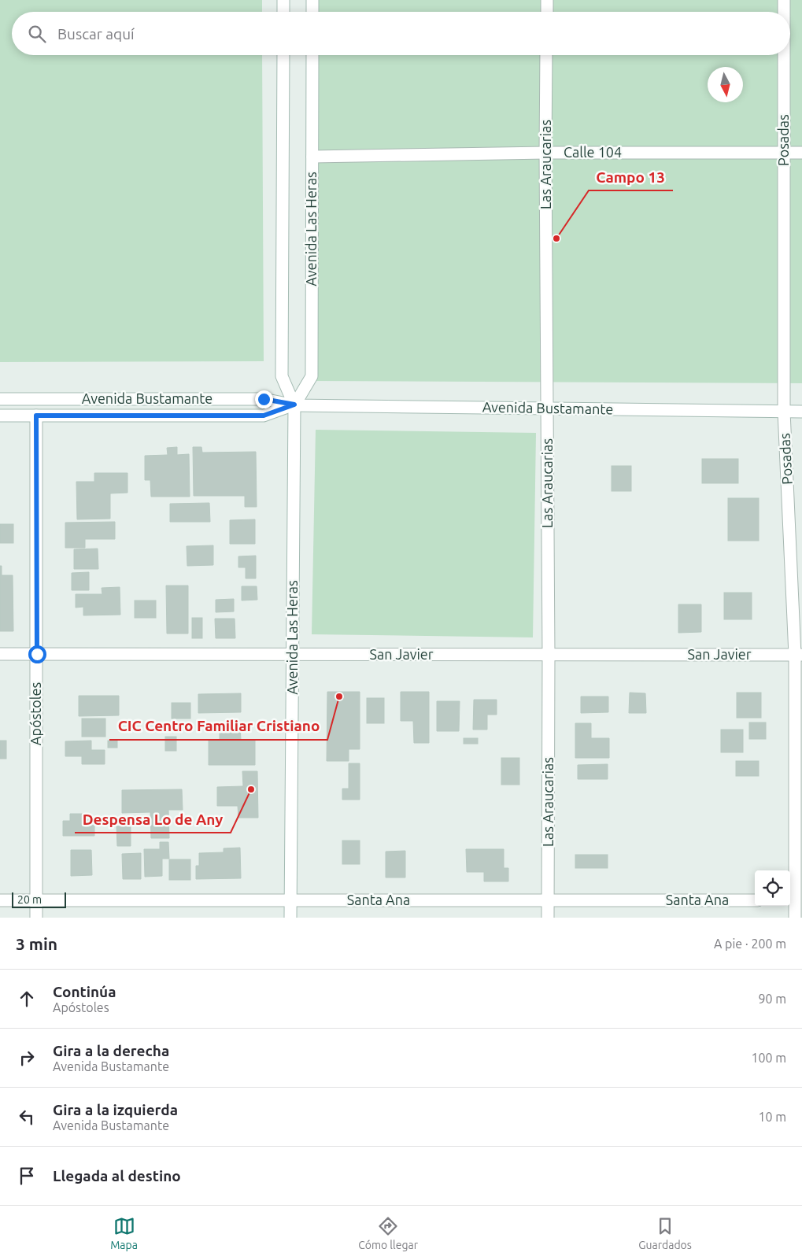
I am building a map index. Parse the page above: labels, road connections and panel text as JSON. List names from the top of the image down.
{
  "streets": {
    "street": [
      "Posadas",
      "Calle 104",
      "Las Araucarias",
      "Avenida Las Heras",
      "Avenida Bustamante",
      "San Javier",
      "Apóstoles",
      "Santa Ana"
    ]
  },
  "crossings": [
    ["Posadas", "Calle 104"],
    ["Posadas", "Avenida Bustamante"],
    ["Posadas", "San Javier"],
    ["Calle 104", "Las Araucarias"],
    ["Calle 104", "Avenida Las Heras"],
    ["Las Araucarias", "Avenida Bustamante"],
    ["Las Araucarias", "San Javier"],
    ["Las Araucarias", "Santa Ana"],
    ["Avenida Las Heras", "Avenida Bustamante"],
    ["Avenida Las Heras", "San Javier"],
    ["Avenida Las Heras", "Santa Ana"],
    ["Avenida Bustamante", "Apóstoles"],
    ["San Javier", "Apóstoles"],
    ["Apóstoles", "Santa Ana"]
  ],
  "places": ["Campo 13", "CIC Centro Familiar Cristiano", "Despensa Lo de Any"],
  "scale_bar": "20 m",
  "north": "bottom",
  "page": {
    "search": "Buscar aquí",
    "scale": "20 m",
    "heading": ["3 min", "A pie · 200 m"],
    "list": [
      ["Continúa", "Apóstoles", "90 m"],
      ["Gira a la derecha", "Avenida Bustamante", "100 m"],
      ["Gira a la izquierda", "Avenida Bustamante", "10 m"],
      "Llegada al destino"
    ],
    "nav": ["Mapa", "Cómo llegar", "Guardados"]
  }
}
